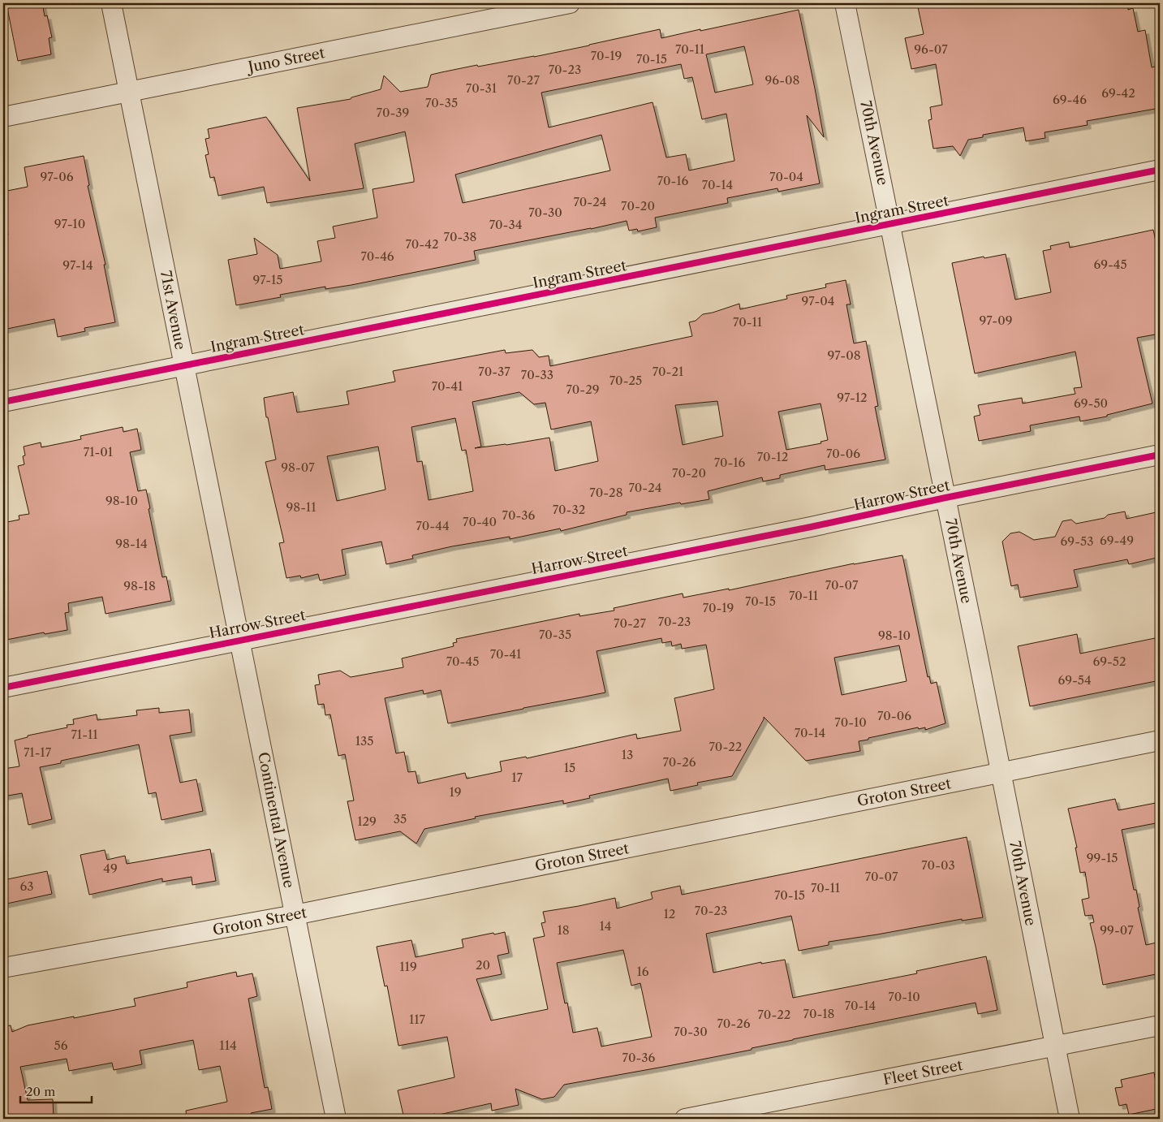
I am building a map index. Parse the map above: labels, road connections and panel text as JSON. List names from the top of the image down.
{
  "streets": {
    "street": [
      "Juno Street",
      "70th Avenue",
      "Ingram Street",
      "71st Avenue",
      "Harrow Street",
      "Groton Street",
      "Continental Avenue",
      "Fleet Street"
    ]
  },
  "crossings": [
    ["Juno Street", "71st Avenue"],
    ["70th Avenue", "Ingram Street"],
    ["70th Avenue", "Harrow Street"],
    ["70th Avenue", "Groton Street"],
    ["70th Avenue", "Fleet Street"],
    ["Ingram Street", "71st Avenue"],
    ["71st Avenue", "Harrow Street"],
    ["71st Avenue", "Continental Avenue"],
    ["Harrow Street", "Continental Avenue"],
    ["Groton Street", "Continental Avenue"]
  ],
  "house_numbers": [
    "70-11",
    "96-07",
    "70-19",
    "70-15",
    "70-23",
    "70-27",
    "96-08",
    "70-31",
    "69-42",
    "69-46",
    "70-35",
    "70-39",
    "97-06",
    "70-04",
    "70-16",
    "70-14",
    "70-24",
    "70-20",
    "70-30",
    "97-10",
    "70-34",
    "70-38",
    "70-42",
    "70-46",
    "69-45",
    "97-14",
    "97-15",
    "97-04",
    "97-09",
    "70-11",
    "97-08",
    "70-37",
    "70-21",
    "70-33",
    "70-25",
    "70-41",
    "70-29",
    "97-12",
    "69-50",
    "71-01",
    "70-06",
    "70-12",
    "70-16",
    "98-07",
    "70-20",
    "70-24",
    "70-28",
    "98-10",
    "98-11",
    "70-32",
    "70-36",
    "70-40",
    "70-44",
    "69-49",
    "69-53",
    "98-14",
    "70-07",
    "98-18",
    "70-11",
    "70-15",
    "70-19",
    "70-23",
    "70-27",
    "70-35",
    "98-10",
    "70-41",
    "70-45",
    "69-52",
    "69-54",
    "70-06",
    "70-10",
    "70-14",
    "71-11",
    "135",
    "70-22",
    "71-17",
    "13",
    "70-26",
    "15",
    "17",
    "19",
    "35",
    "129",
    "99-15",
    "70-03",
    "49",
    "70-07",
    "63",
    "70-11",
    "70-15",
    "70-23",
    "12",
    "14",
    "18",
    "99-07",
    "20",
    "119",
    "16",
    "70-10",
    "70-14",
    "70-18",
    "70-22",
    "117",
    "70-26",
    "70-30",
    "56",
    "114",
    "70-36"
  ],
  "scale_bar": "20 m"
}
